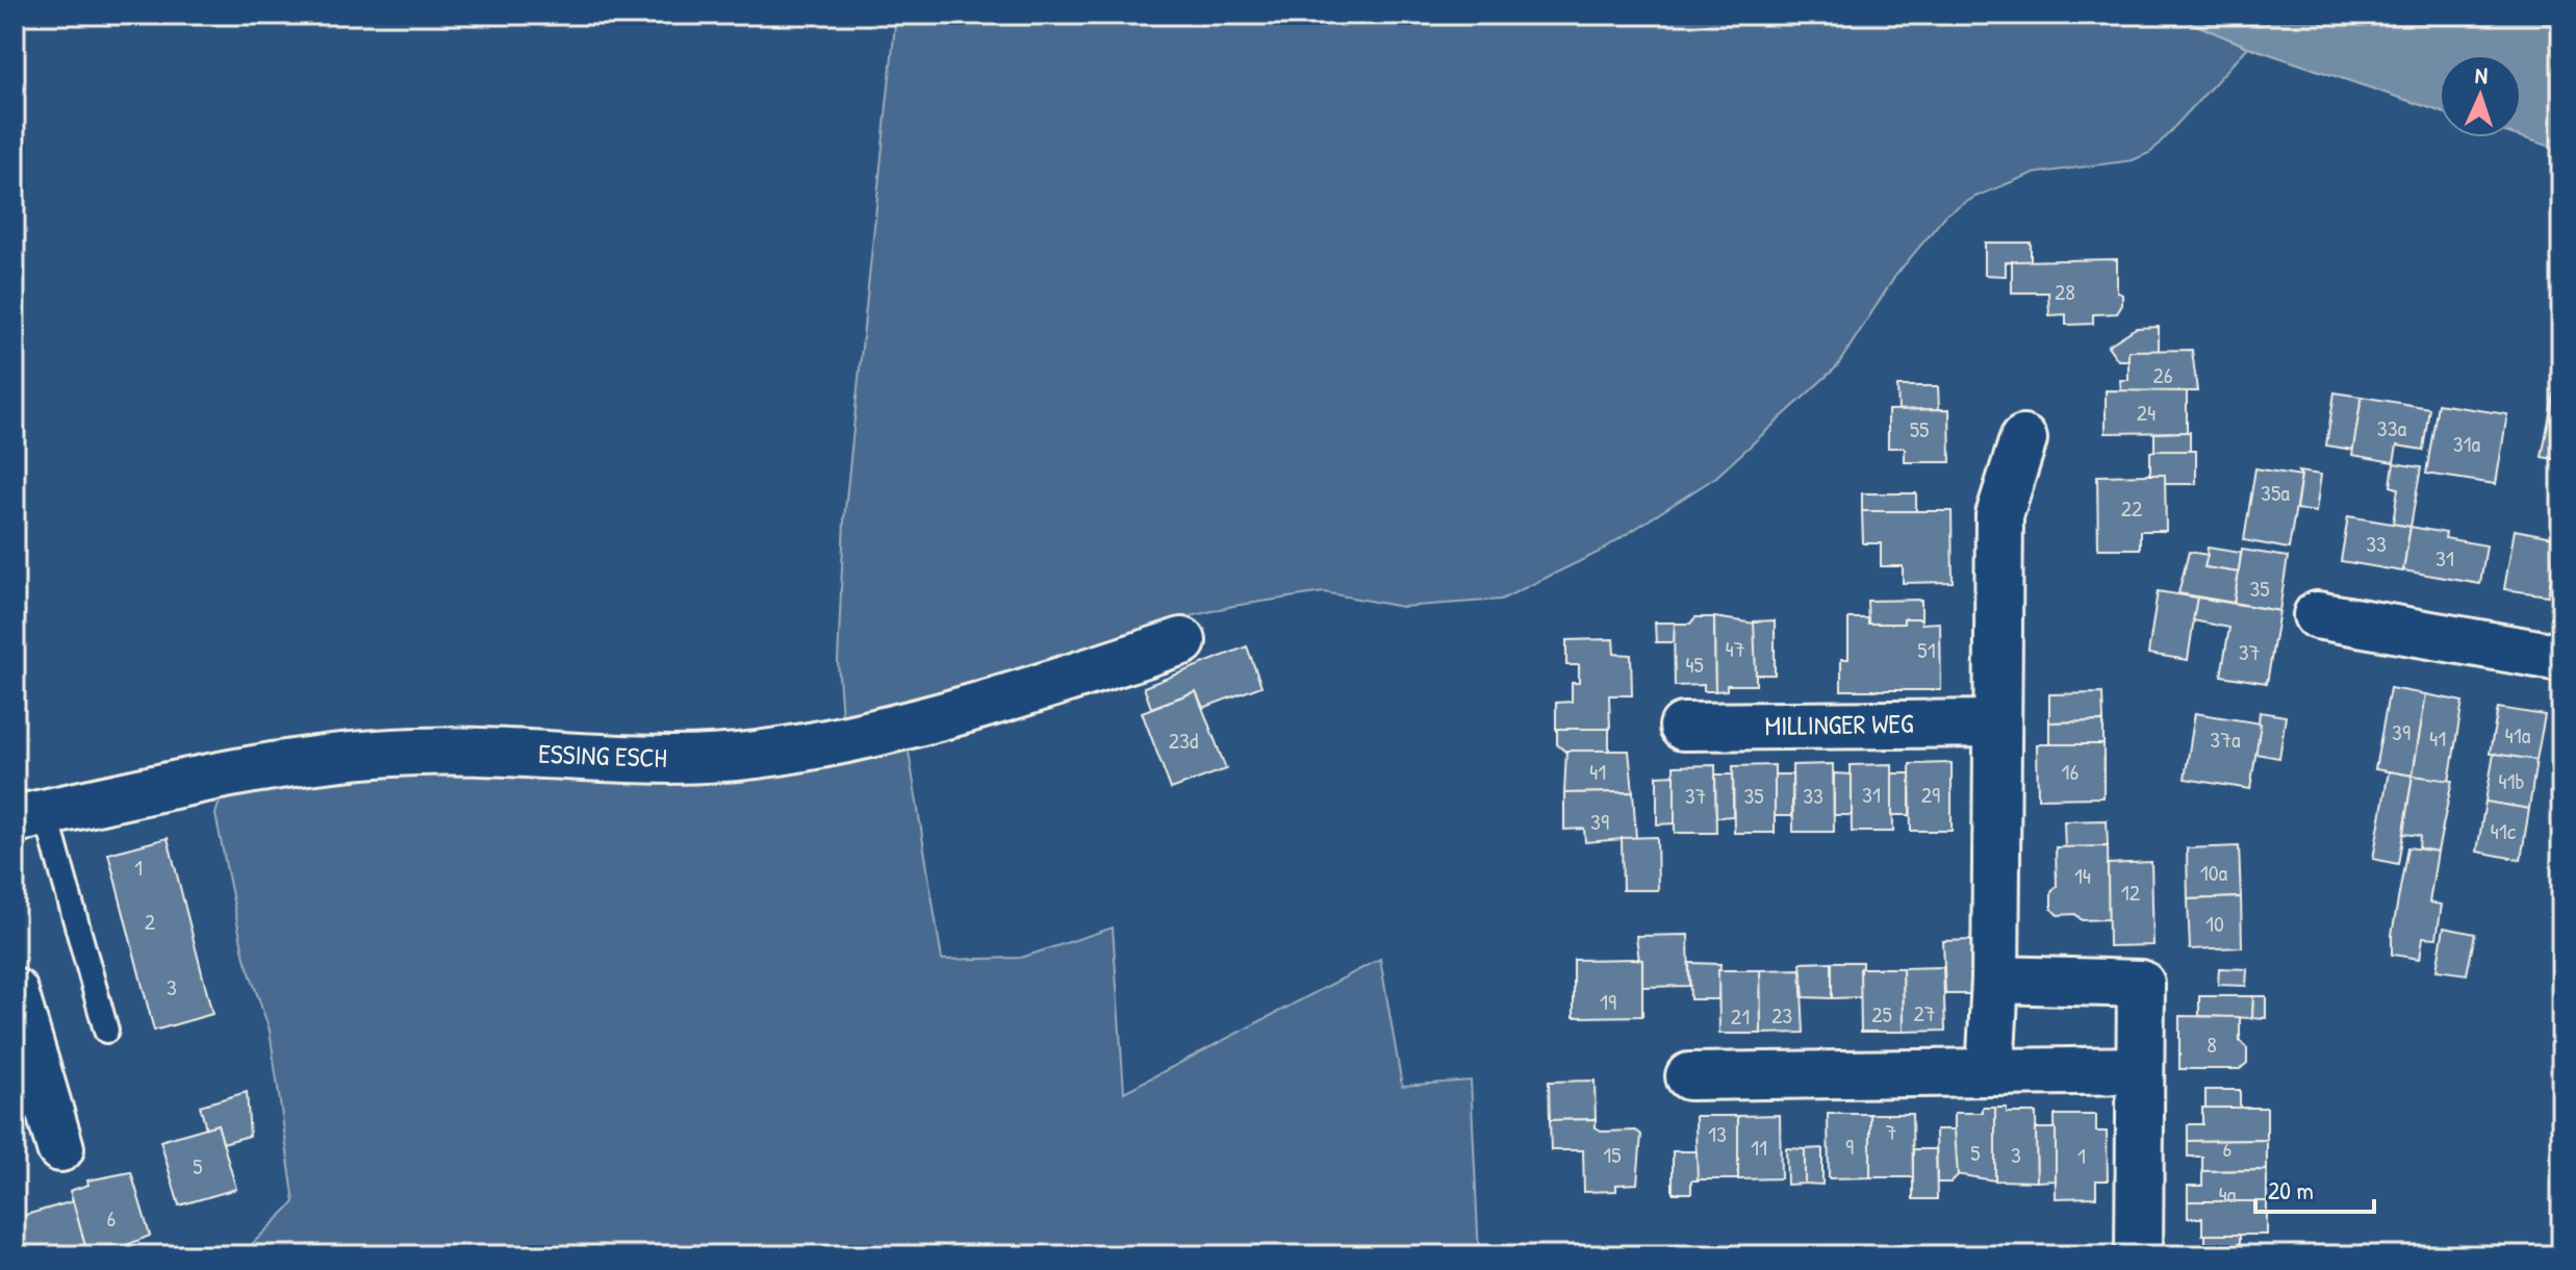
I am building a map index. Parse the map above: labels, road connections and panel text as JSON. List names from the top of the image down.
{
  "streets": {
    "street": ["MILLINGER WEG", "ESSING ESCH"]
  },
  "house_numbers": [
    "28",
    "26",
    "24",
    "33a",
    "55",
    "31a",
    "35a",
    "22",
    "33",
    "31",
    "35",
    "47",
    "51",
    "37",
    "45",
    "39",
    "41a",
    "41",
    "37a",
    "23d",
    "41",
    "16",
    "41b",
    "31",
    "29",
    "37",
    "35",
    "33",
    "39",
    "41c",
    "1",
    "10a",
    "14",
    "12",
    "2",
    "10",
    "3",
    "19",
    "27",
    "25",
    "23",
    "21",
    "8",
    "7",
    "13",
    "9",
    "11",
    "6",
    "5",
    "15",
    "3",
    "1",
    "5",
    "4a",
    "6"
  ],
  "scale_bar": "20 m",
  "north": "top"
}
